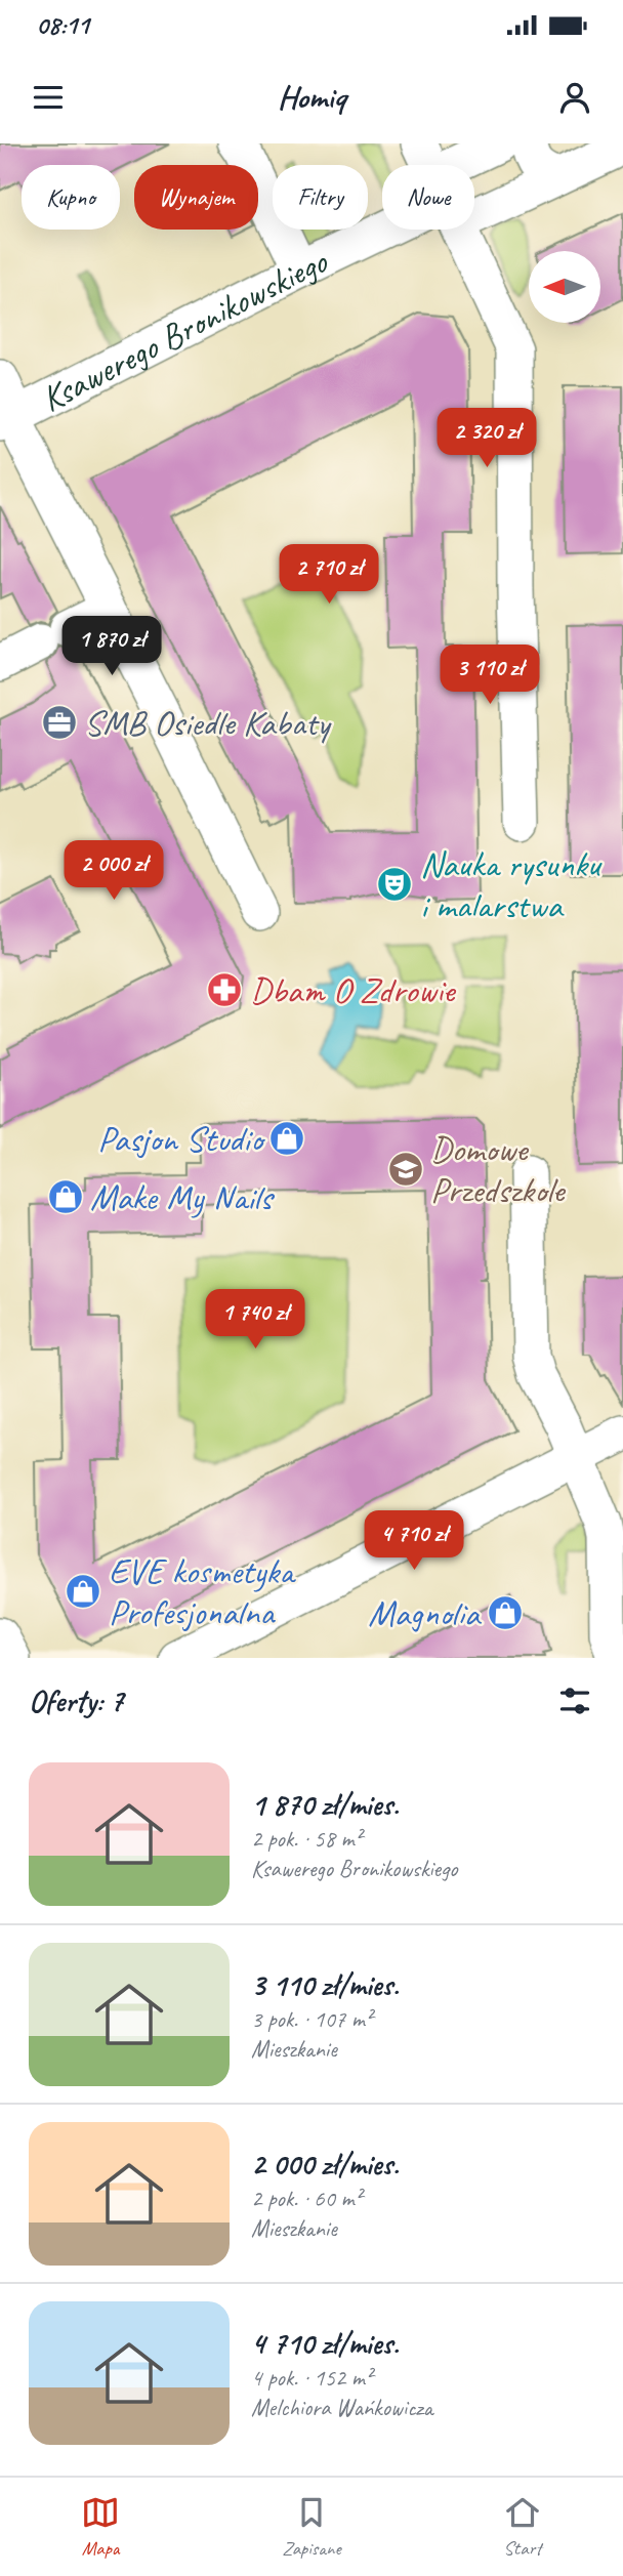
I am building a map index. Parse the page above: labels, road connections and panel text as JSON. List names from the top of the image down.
{
  "streets": {
    "street": ["Ksawerego Bronikowskiego"]
  },
  "places": {
    "office": ["SMB Osiedle Kabaty"],
    "theatre": ["Nauka rysunku i malarstwa"],
    "pharmacy": ["Dbam O Zdrowie"],
    "shop": [
      "Pasjon Studio",
      "Make My Nails",
      "EVE kosmetyka Profesjonalna",
      "Magnolia"
    ],
    "school or university": ["Domowe Przedszkole"]
  },
  "north": "left",
  "page": {
    "status": "08:11",
    "header": "Homiq",
    "chip": [
      "Kupno",
      "Wynajem",
      "Filtry",
      "Nowe"
    ],
    "price": [
      "2 320 zł",
      "2 710 zł",
      "1 870 zł",
      "3 110 zł",
      "2 000 zł",
      "1 740 zł",
      "4 710 zł"
    ],
    "heading": "Oferty: 7",
    "list": [
      {
        "name": "1 870 zł/mies.",
        "note": "2 pok. · 58 m² · Ksawerego Bronikowskiego"
      },
      {
        "name": "3 110 zł/mies.",
        "note": "3 pok. · 107 m² · Mieszkanie"
      },
      {
        "name": "2 000 zł/mies.",
        "note": "2 pok. · 60 m² · Mieszkanie"
      },
      {
        "name": "4 710 zł/mies.",
        "note": "4 pok. · 152 m² · Melchiora Wańkowicza"
      }
    ],
    "tabs": ["Mapa", "Zapisane", "Start"]
  }
}
